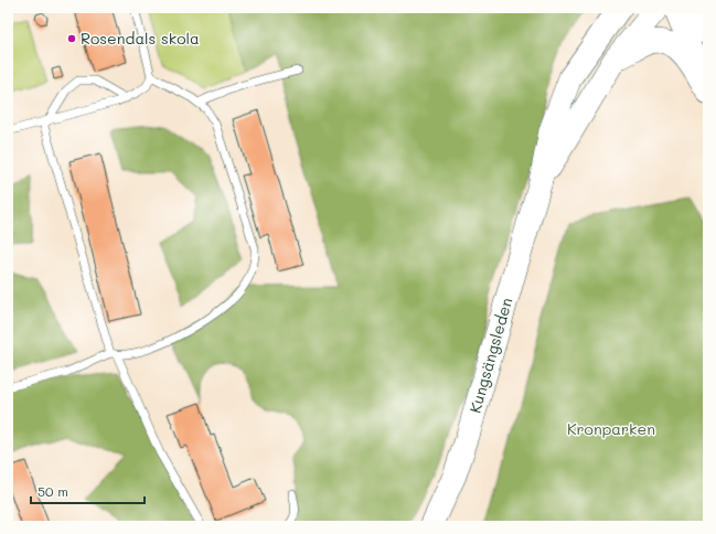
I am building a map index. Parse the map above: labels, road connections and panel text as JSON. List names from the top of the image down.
{
  "streets": {
    "main road": ["Kungsängsleden"]
  },
  "parks": ["Kronparken"],
  "places": ["Rosendals skola"],
  "scale_bar": "50 m"
}
